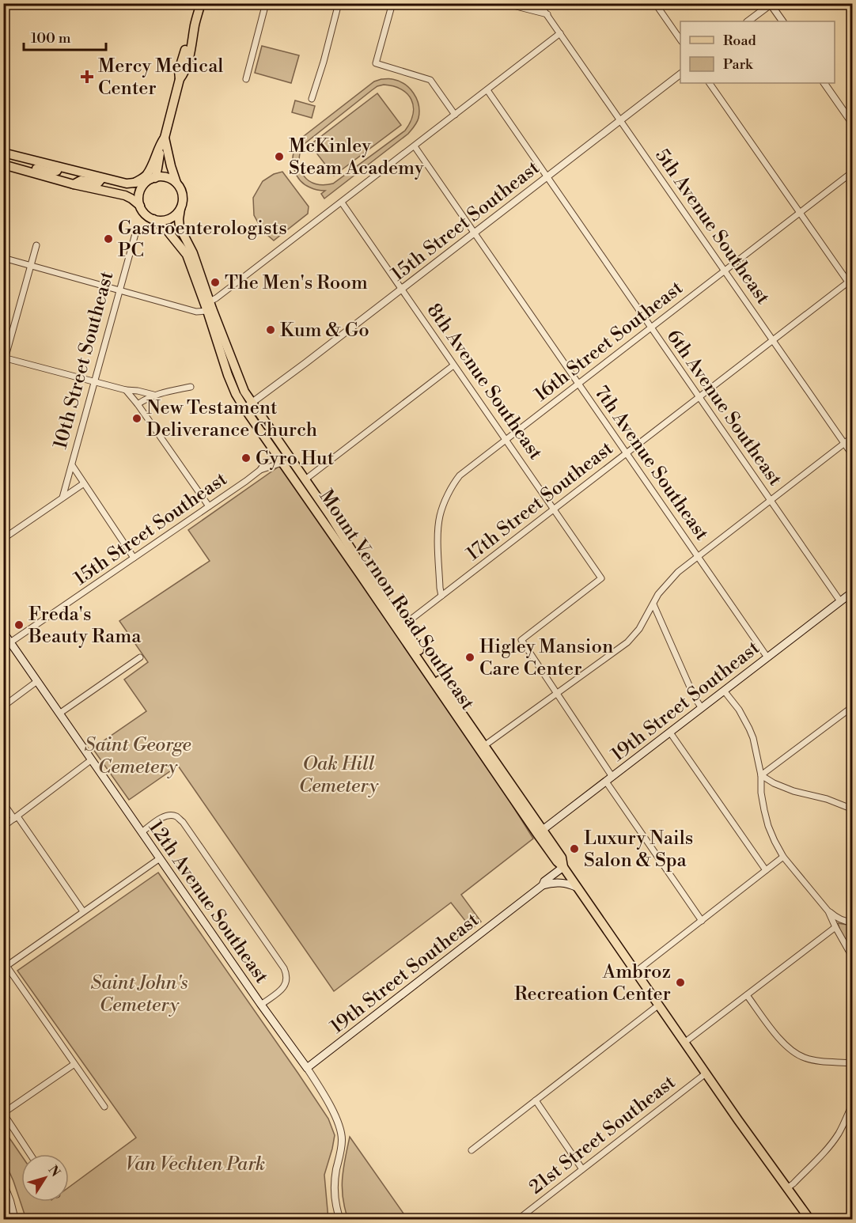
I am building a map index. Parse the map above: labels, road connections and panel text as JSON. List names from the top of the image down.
{
  "streets": {
    "main road": ["Mount Vernon Road Southeast", "19th Street Southeast", "12th Avenue Southeast"],
    "street": [
      "15th Street Southeast",
      "5th Avenue Southeast",
      "16th Street Southeast",
      "10th Street Southeast",
      "8th Avenue Southeast",
      "6th Avenue Southeast",
      "7th Avenue Southeast",
      "17th Street Southeast",
      "21st Street Southeast"
    ]
  },
  "crossings": [
    ["15th Street Southeast", "5th Avenue Southeast"],
    ["15th Street Southeast", "8th Avenue Southeast"],
    ["15th Street Southeast", "6th Avenue Southeast"],
    ["15th Street Southeast", "7th Avenue Southeast"],
    ["15th Street Southeast", "Mount Vernon Road Southeast"],
    ["15th Street Southeast", "12th Avenue Southeast"],
    ["5th Avenue Southeast", "16th Street Southeast"],
    ["5th Avenue Southeast", "17th Street Southeast"],
    ["16th Street Southeast", "8th Avenue Southeast"],
    ["16th Street Southeast", "6th Avenue Southeast"],
    ["16th Street Southeast", "7th Avenue Southeast"],
    ["16th Street Southeast", "17th Street Southeast"],
    ["8th Avenue Southeast", "17th Street Southeast"],
    ["6th Avenue Southeast", "17th Street Southeast"],
    ["6th Avenue Southeast", "19th Street Southeast"],
    ["7th Avenue Southeast", "17th Street Southeast"],
    ["7th Avenue Southeast", "19th Street Southeast"],
    ["17th Street Southeast", "Mount Vernon Road Southeast"],
    ["Mount Vernon Road Southeast", "19th Street Southeast"],
    ["Mount Vernon Road Southeast", "21st Street Southeast"],
    ["19th Street Southeast", "12th Avenue Southeast"]
  ],
  "parks": [
    "Saint George Cemetery",
    "Oak Hill Cemetery",
    "Saint John's Cemetery",
    "Van Vechten Park"
  ],
  "places": {
    "health": ["Mercy Medical Center"],
    "other": [
      "McKinley Steam Academy",
      "Gastroenterologists PC",
      "The Men's Room",
      "Kum & Go",
      "New Testament Deliverance Church",
      "Gyro Hut",
      "Freda's Beauty Rama",
      "Higley Mansion Care Center",
      "Luxury Nails Salon & Spa",
      "Ambroz Recreation Center"
    ]
  },
  "legend": ["Road", "Park"],
  "scale_bar": "100 m",
  "north": "top right"
}
